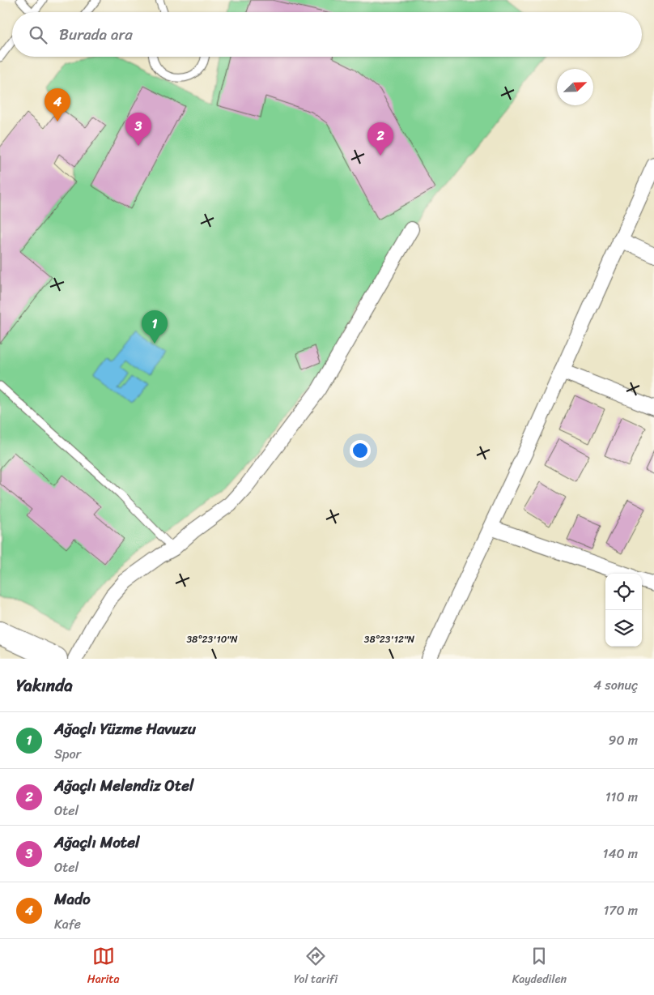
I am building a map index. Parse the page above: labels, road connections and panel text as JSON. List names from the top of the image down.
{
  "north": "top right",
  "page": {
    "search": "Burada ara",
    "pins": [
      "4",
      "3",
      "2",
      "1"
    ],
    "heading": ["Yakında", "4 sonuç"],
    "list": [
      {
        "mark": "1",
        "name": "Ağaçlı Yüzme Havuzu",
        "note": "Spor",
        "value": "90 m"
      },
      {
        "mark": "2",
        "name": "Ağaçlı Melendiz Otel",
        "note": "Otel",
        "value": "110 m"
      },
      {
        "mark": "3",
        "name": "Ağaçlı Motel",
        "note": "Otel",
        "value": "140 m"
      },
      {
        "mark": "4",
        "name": "Mado",
        "note": "Kafe",
        "value": "170 m"
      }
    ],
    "nav": ["Harita", "Yol tarifi", "Kaydedilen"]
  },
  "coordinates": ["38°23'10\"N", "38°23'12\"N"]
}
